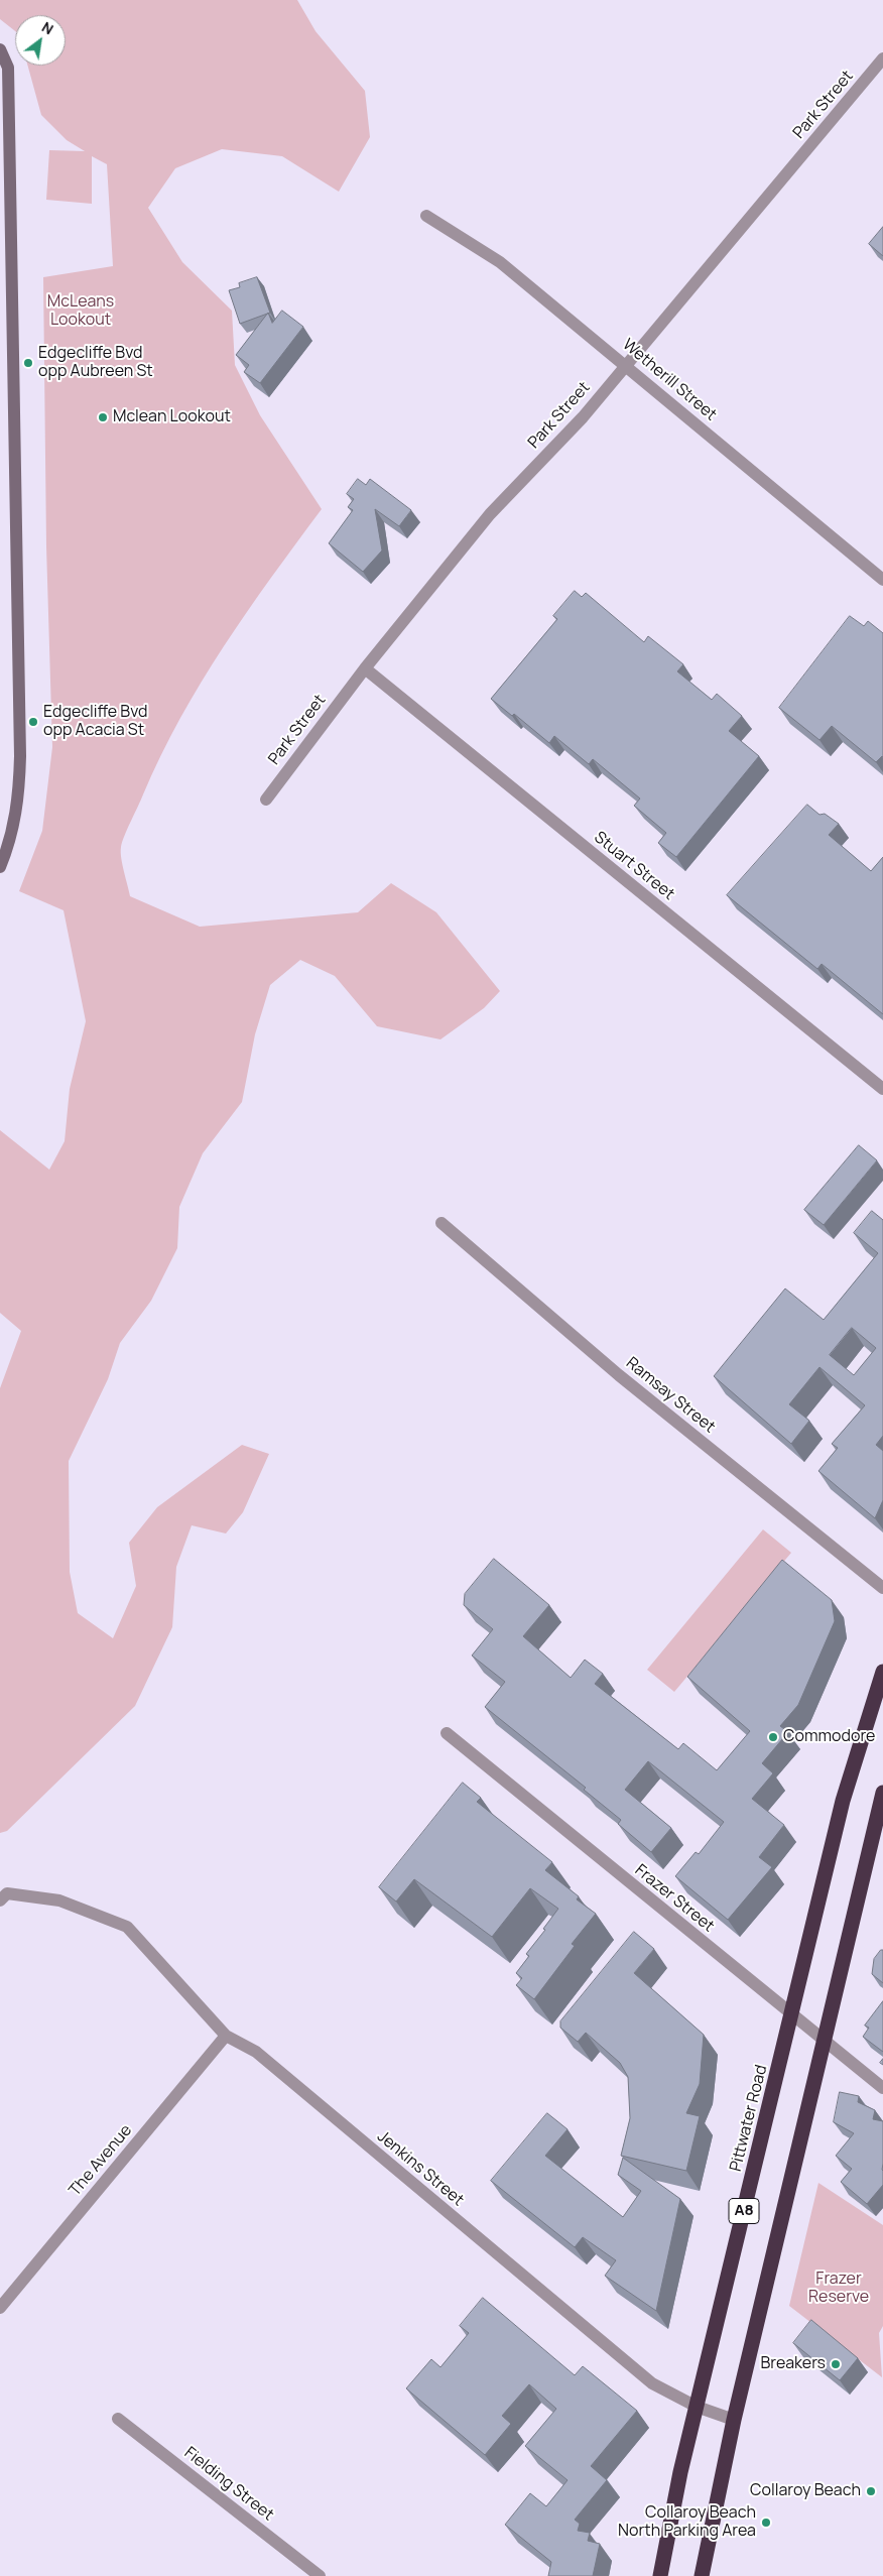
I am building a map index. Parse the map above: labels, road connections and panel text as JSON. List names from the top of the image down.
{
  "streets": {
    "highway": ["Pittwater Road", "A8"],
    "street": [
      "Park Street",
      "Wetherill Street",
      "Stuart Street",
      "Ramsay Street",
      "Frazer Street",
      "The Avenue",
      "Jenkins Street",
      "Fielding Street"
    ]
  },
  "crossings": [
    ["Park Street", "Wetherill Street"],
    ["Park Street", "Stuart Street"],
    ["Frazer Street", "Pittwater Road"],
    ["Frazer Street", "A8"],
    ["Pittwater Road", "Jenkins Street"],
    ["The Avenue", "Jenkins Street"],
    ["Jenkins Street", "A8"]
  ],
  "parks": ["McLeans Lookout", "Frazer Reserve"],
  "places": [
    "Edgecliffe Bvd opp Aubreen St",
    "Mclean Lookout",
    "Edgecliffe Bvd opp Acacia St",
    "Commodore",
    "Breakers",
    "Collaroy Beach",
    "Collaroy Beach North Parking Area"
  ],
  "north": "top right"
}
